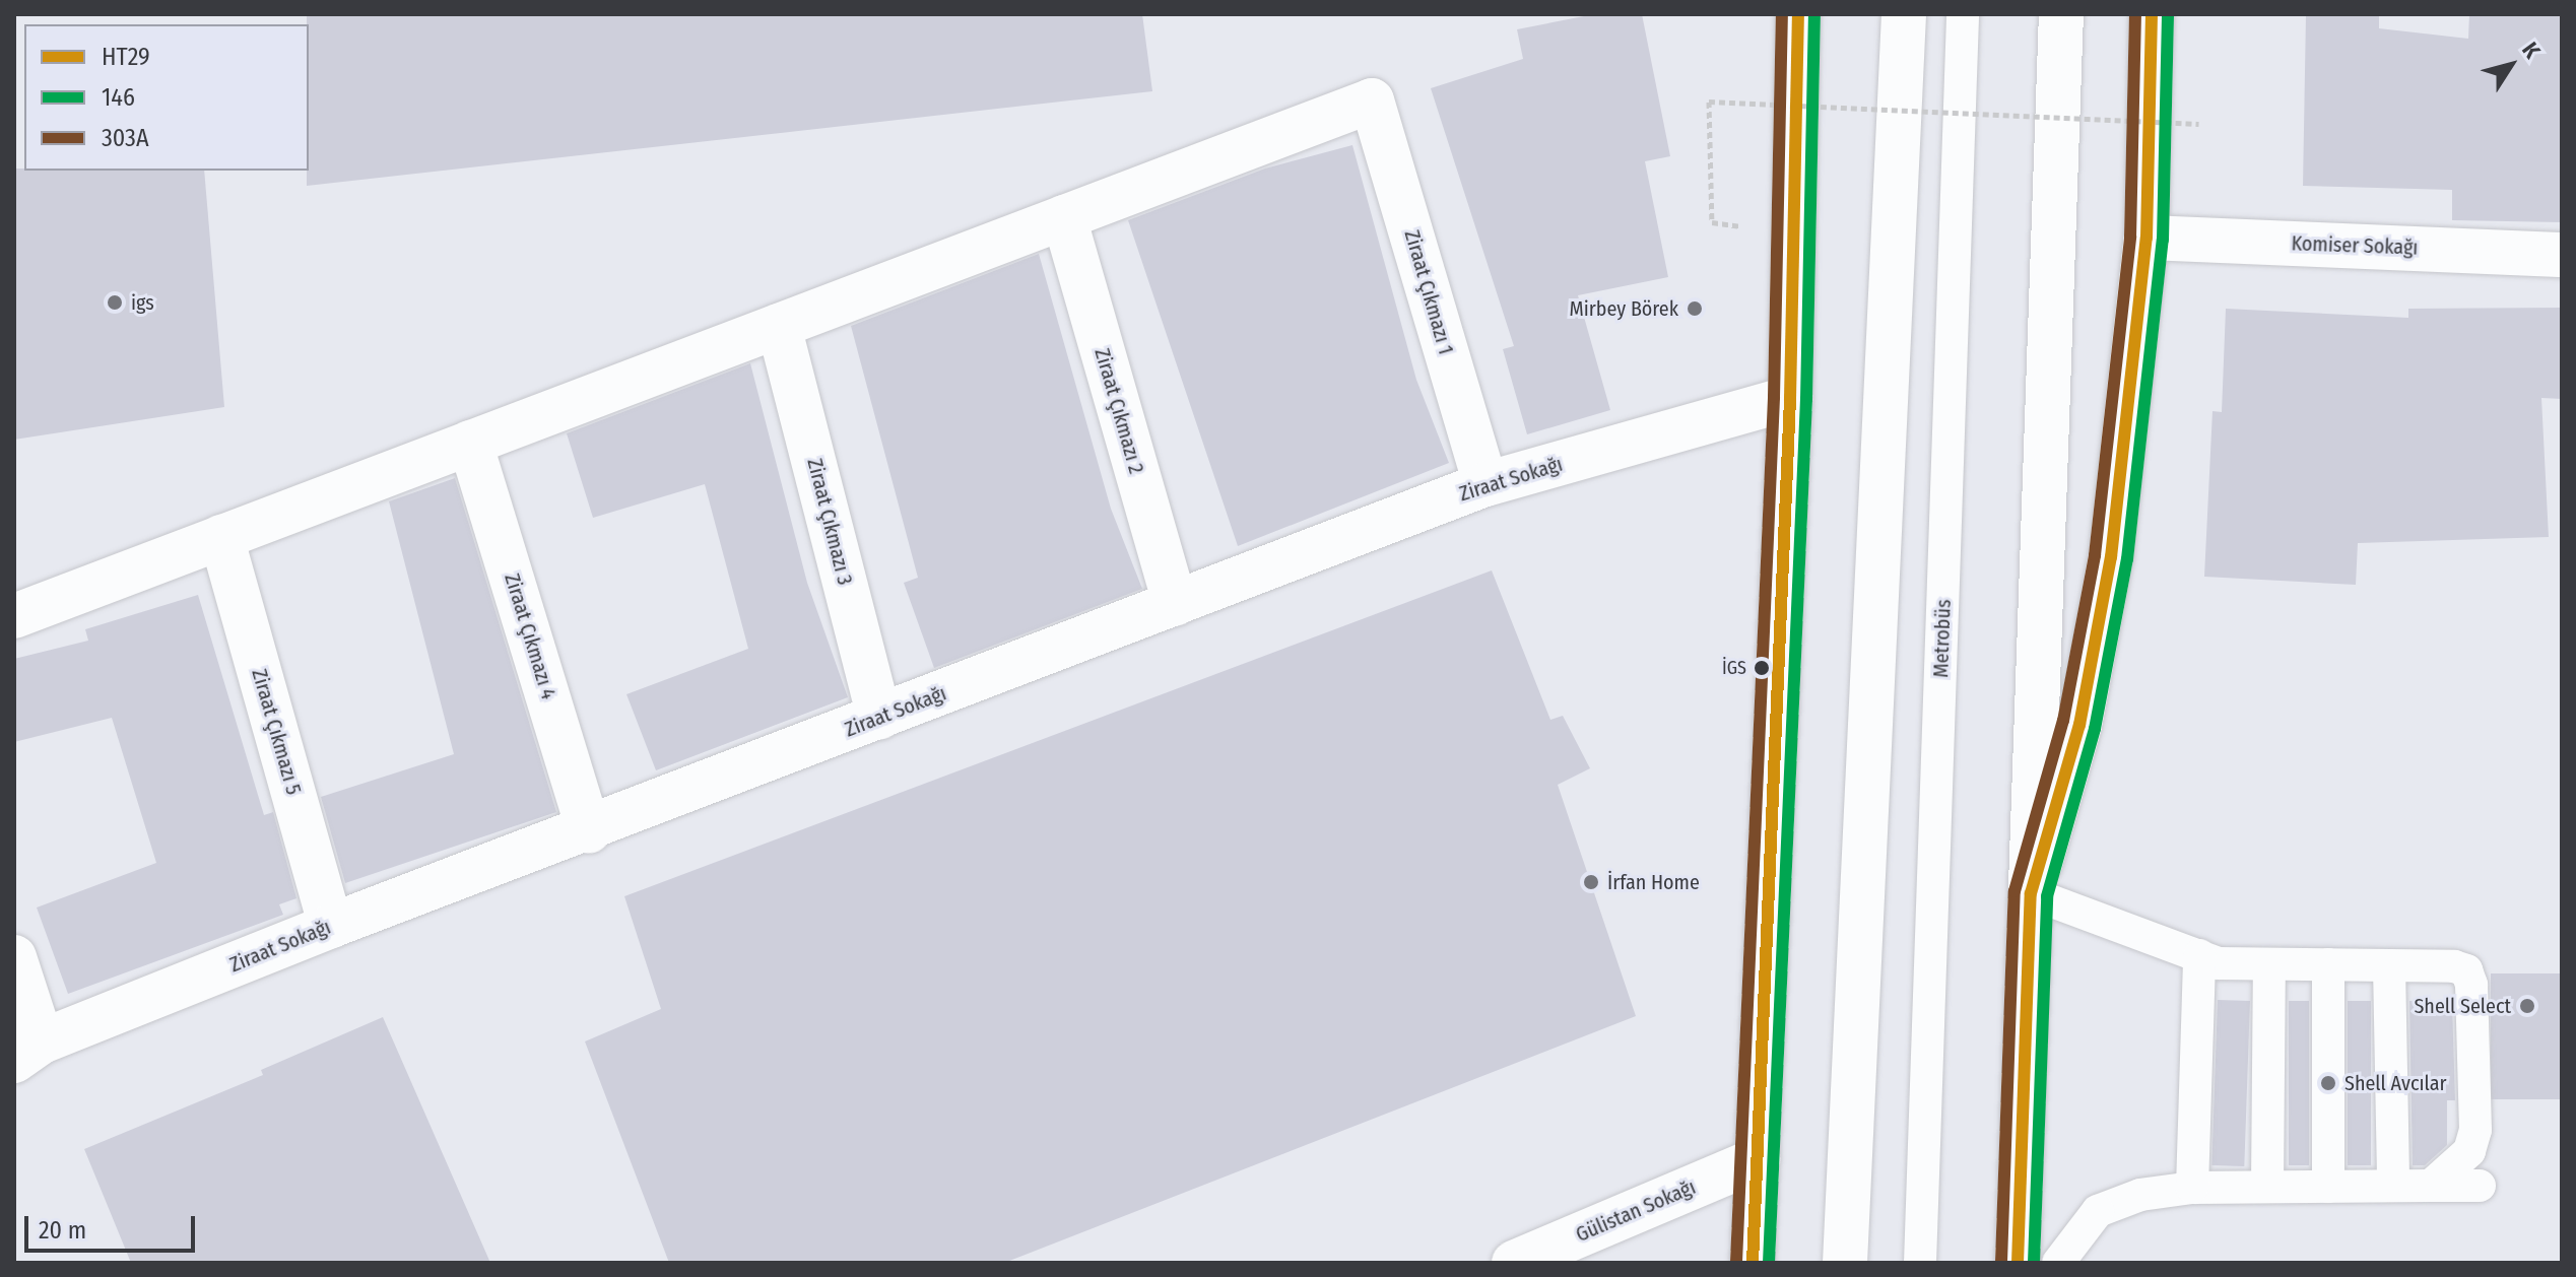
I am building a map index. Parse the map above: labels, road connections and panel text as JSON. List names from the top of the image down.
{
  "streets": {
    "main road": [
      "Komiser Sokağı",
      "Ziraat Çıkmazı 1",
      "Ziraat Çıkmazı 2",
      "Ziraat Sokağı",
      "Ziraat Çıkmazı 3",
      "Ziraat Çıkmazı 4",
      "Ziraat Çıkmazı 5",
      "Gülistan Sokağı"
    ],
    "lane": ["Metrobüs"]
  },
  "crossings": [
    ["Ziraat Çıkmazı 1", "Ziraat Çıkmazı 2"],
    ["Ziraat Çıkmazı 1", "Ziraat Sokağı"],
    ["Ziraat Çıkmazı 2", "Ziraat Sokağı"],
    ["Ziraat Sokağı", "Ziraat Çıkmazı 3"],
    ["Ziraat Sokağı", "Ziraat Çıkmazı 4"],
    ["Ziraat Sokağı", "Ziraat Çıkmazı 5"]
  ],
  "places": [
    "igs",
    "Mirbey Börek",
    "İGS",
    "İrfan Home",
    "Shell Select",
    "Shell Avcılar"
  ],
  "lines": ["transit line HT29", "transit line 146", "transit line 303A"],
  "legend": ["HT29", "146", "303A"],
  "scale_bar": "20 m",
  "north": "top right"
}
